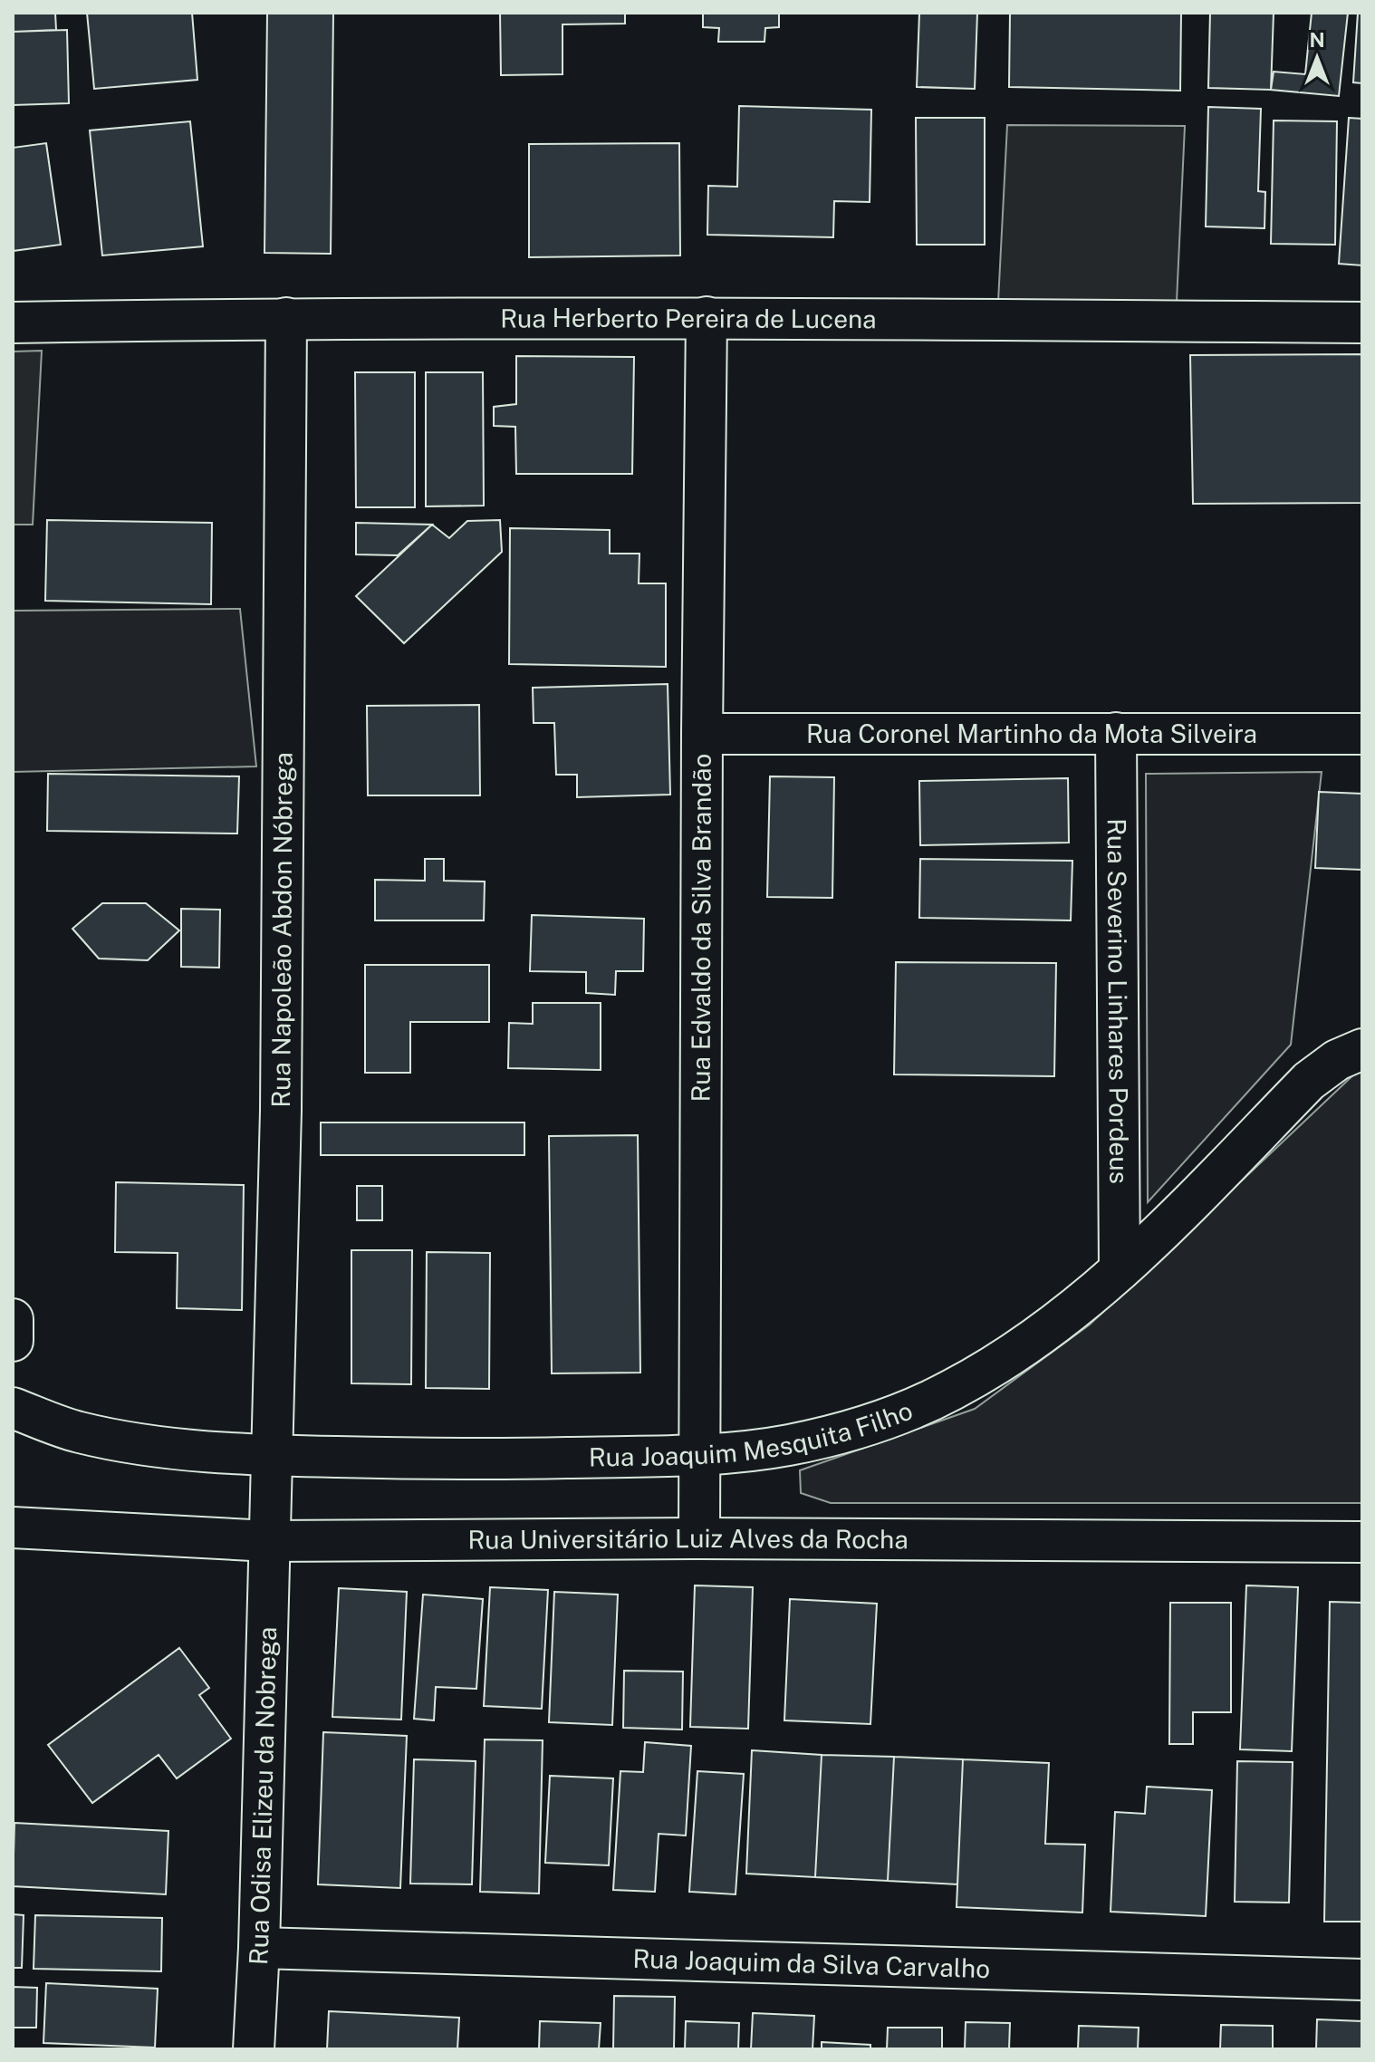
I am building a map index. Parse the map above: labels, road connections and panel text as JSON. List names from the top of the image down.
{
  "streets": {
    "street": [
      "Rua Herberto Pereira de Lucena",
      "Rua Coronel Martinho da Mota Silveira",
      "Rua Edvaldo da Silva Brandão",
      "Rua Napoleão Abdon Nóbrega",
      "Rua Severino Linhares Pordeus",
      "Rua Joaquim Mesquita Filho",
      "Rua Universitário Luiz Alves da Rocha",
      "Rua Odisa Elizeu da Nobrega",
      "Rua Joaquim da Silva Carvalho"
    ]
  },
  "crossings": [
    ["Rua Herberto Pereira de Lucena", "Rua Edvaldo da Silva Brandão"],
    ["Rua Herberto Pereira de Lucena", "Rua Napoleão Abdon Nóbrega"],
    ["Rua Coronel Martinho da Mota Silveira", "Rua Edvaldo da Silva Brandão"],
    ["Rua Coronel Martinho da Mota Silveira", "Rua Severino Linhares Pordeus"],
    ["Rua Edvaldo da Silva Brandão", "Rua Joaquim Mesquita Filho"],
    ["Rua Edvaldo da Silva Brandão", "Rua Universitário Luiz Alves da Rocha"],
    ["Rua Napoleão Abdon Nóbrega", "Rua Joaquim Mesquita Filho"],
    ["Rua Napoleão Abdon Nóbrega", "Rua Universitário Luiz Alves da Rocha"],
    ["Rua Napoleão Abdon Nóbrega", "Rua Odisa Elizeu da Nobrega"],
    ["Rua Severino Linhares Pordeus", "Rua Joaquim Mesquita Filho"],
    ["Rua Universitário Luiz Alves da Rocha", "Rua Odisa Elizeu da Nobrega"],
    ["Rua Odisa Elizeu da Nobrega", "Rua Joaquim da Silva Carvalho"]
  ],
  "north": "top"
}
